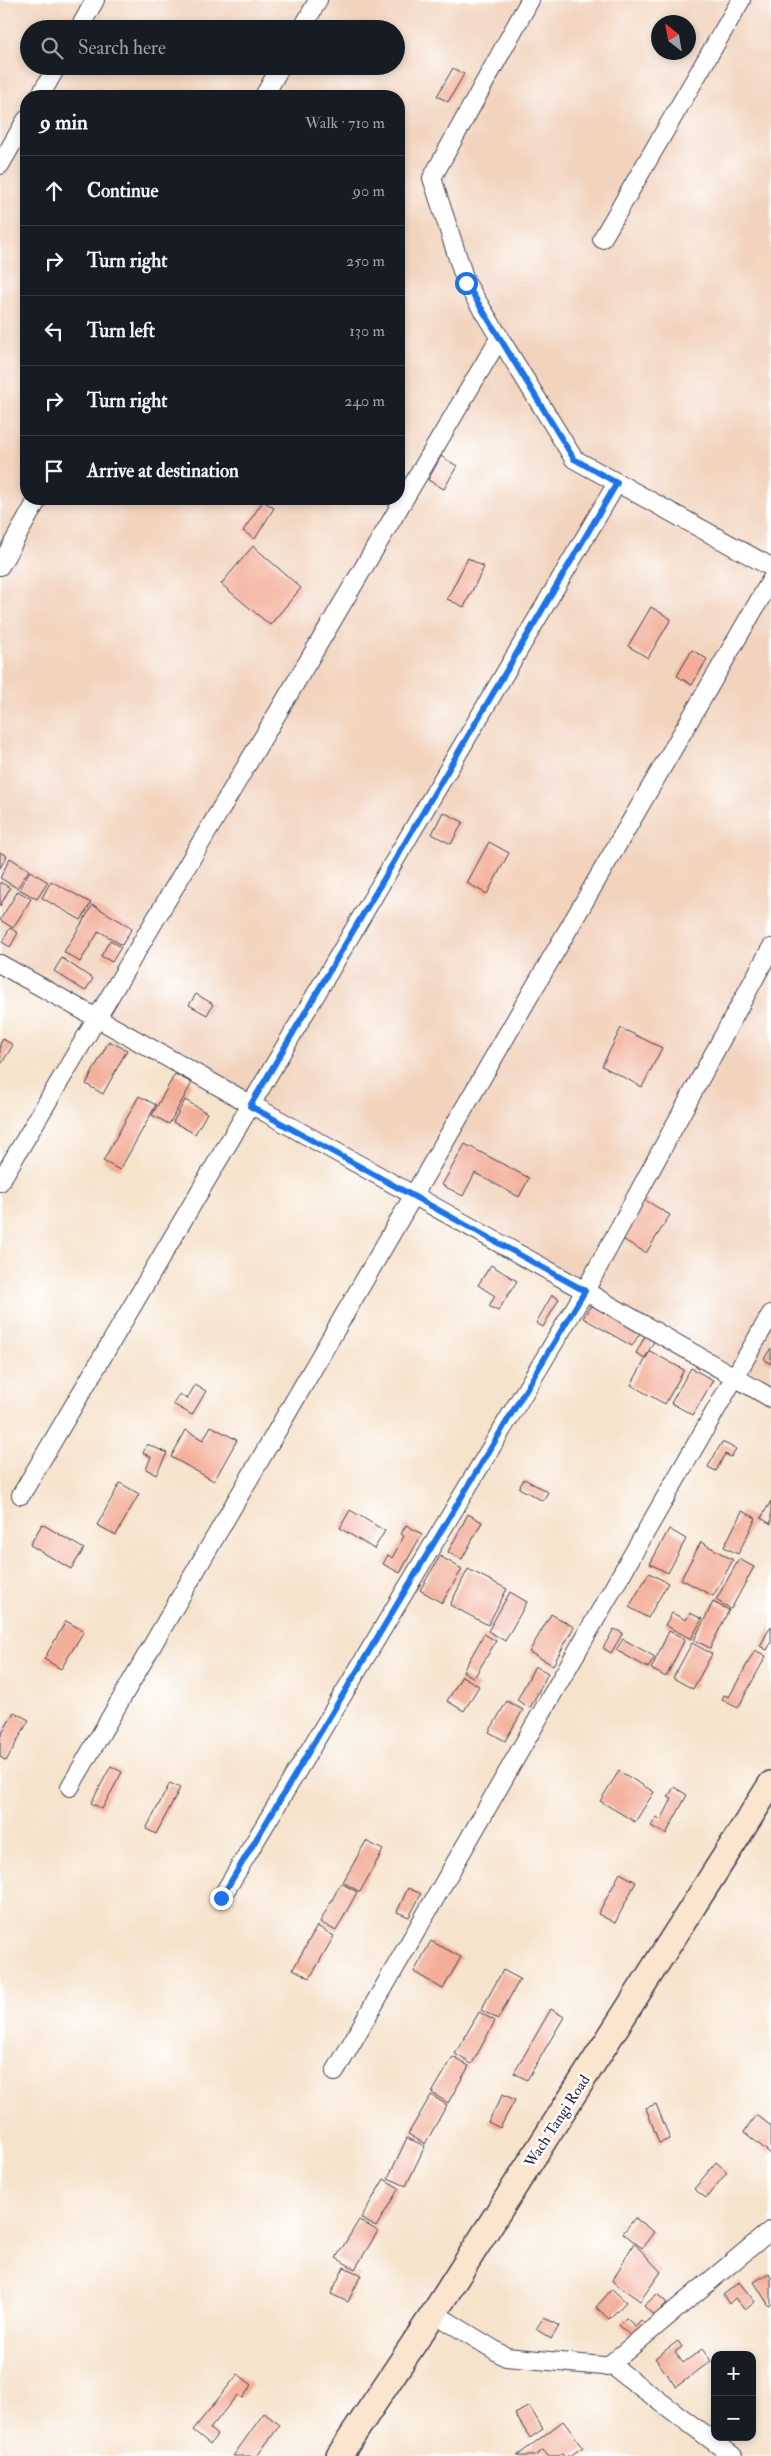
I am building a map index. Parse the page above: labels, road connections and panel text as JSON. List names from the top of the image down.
{
  "streets": {
    "main road": ["Wach Tangi Road"]
  },
  "north": "top left",
  "page": {
    "search": "Search here",
    "heading": ["9 min", "Walk · 710 m"],
    "list": [
      ["Continue", "90 m"],
      ["Turn right", "250 m"],
      ["Turn left", "130 m"],
      ["Turn right", "240 m"],
      "Arrive at destination"
    ],
    "map_buttons": ["+", "−"]
  }
}
